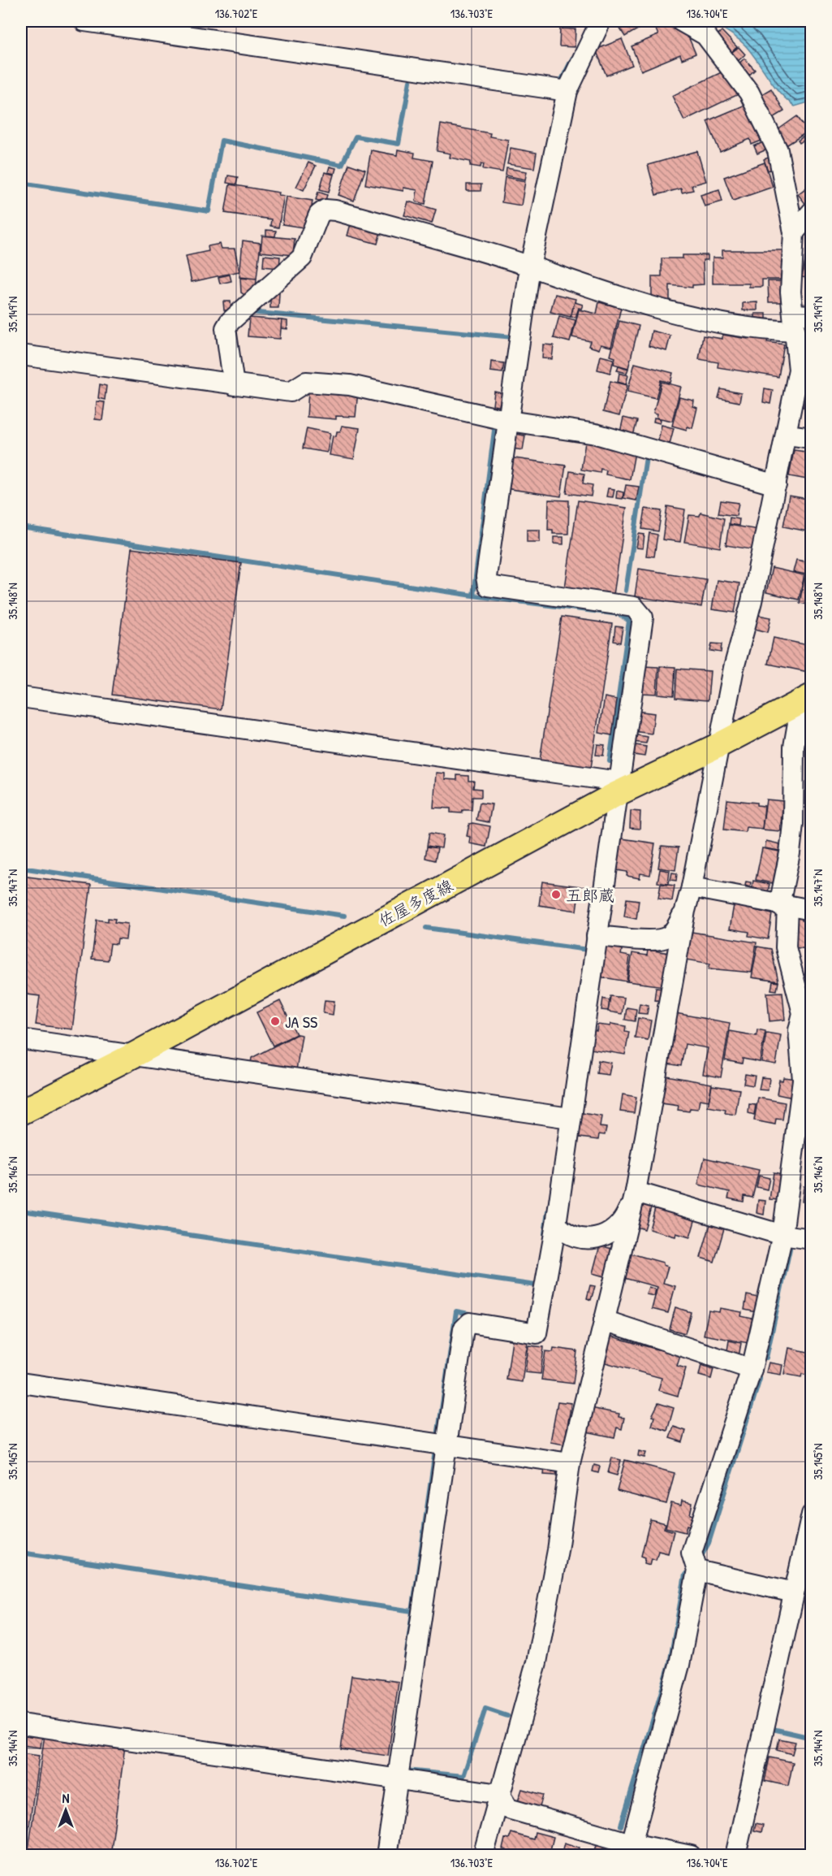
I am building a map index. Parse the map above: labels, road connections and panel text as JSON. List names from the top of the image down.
{
  "streets": {
    "main road": ["佐屋多度線"]
  },
  "places": ["五郎蔵", "JA SS"],
  "north": "top",
  "coordinates": [
    "136.702°E",
    "136.703°E",
    "136.704°E",
    "35.149°N",
    "35.148°N",
    "35.147°N",
    "35.146°N",
    "35.145°N",
    "35.144°N"
  ]
}
